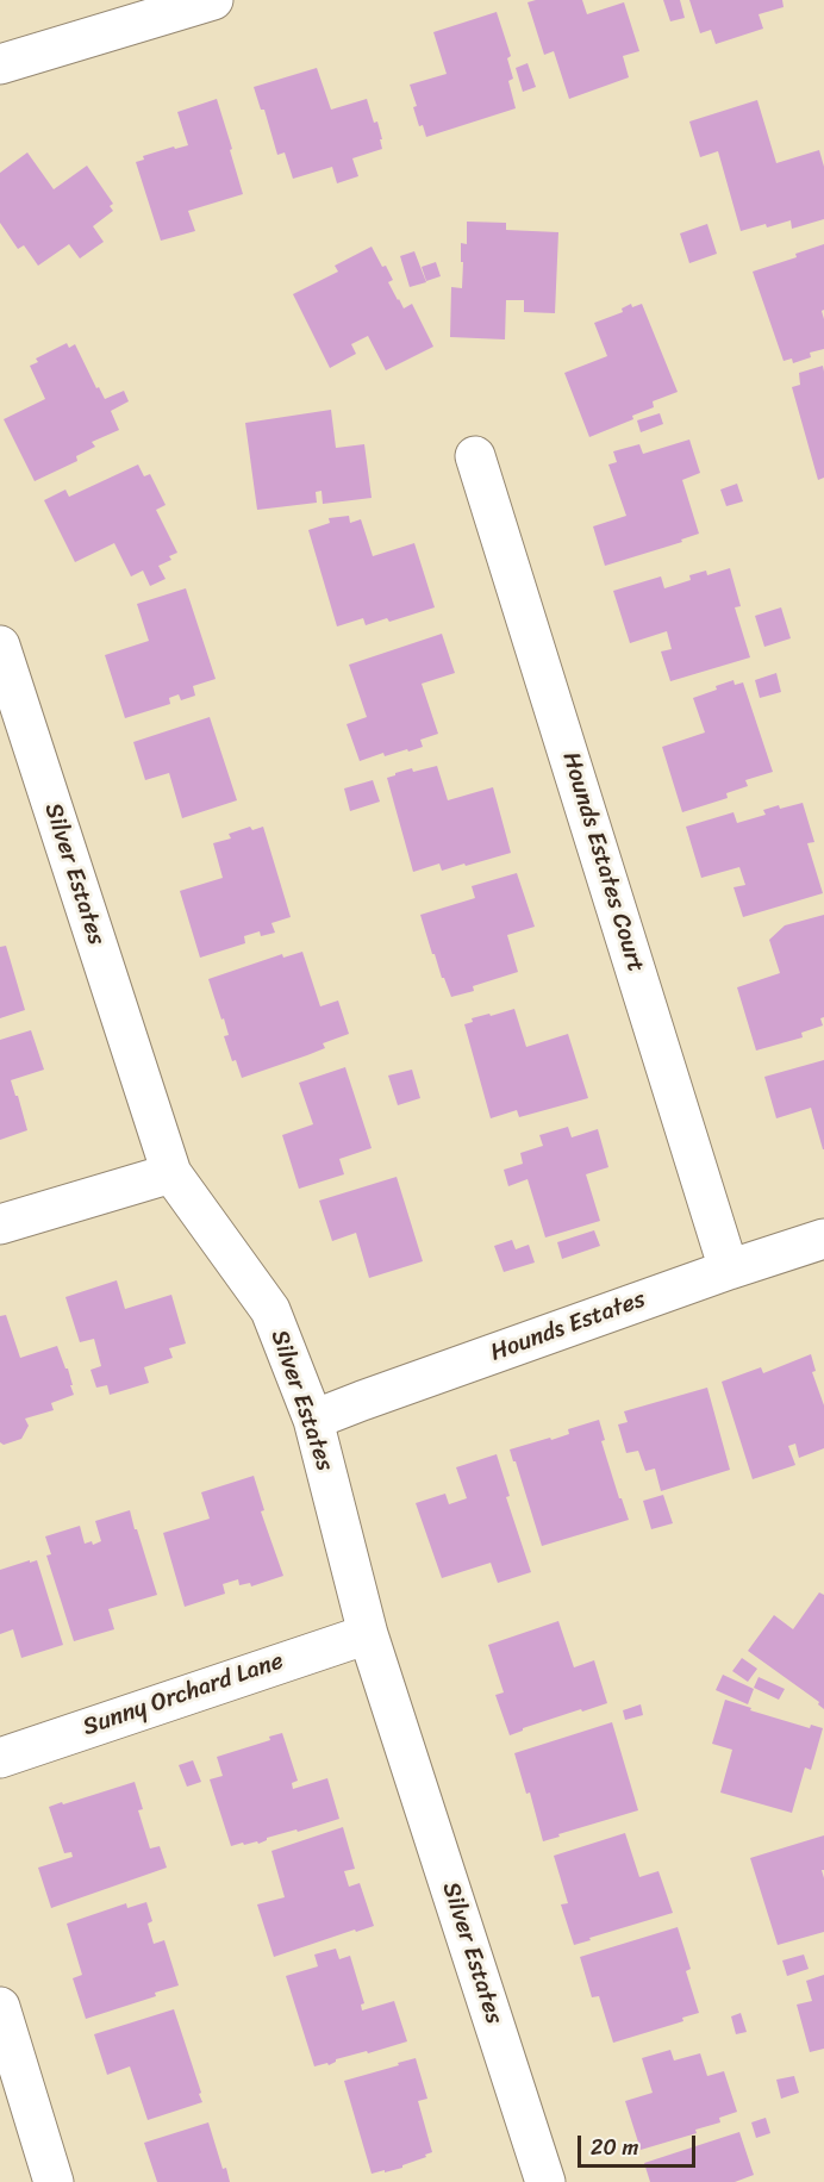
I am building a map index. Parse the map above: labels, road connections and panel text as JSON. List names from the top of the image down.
{
  "streets": {
    "street": [
      "Hounds Estates Court",
      "Silver Estates",
      "Hounds Estates",
      "Sunny Orchard Lane"
    ]
  },
  "crossings": [
    ["Hounds Estates Court", "Hounds Estates"],
    ["Silver Estates", "Hounds Estates"],
    ["Silver Estates", "Sunny Orchard Lane"]
  ],
  "scale_bar": "20 m"
}
